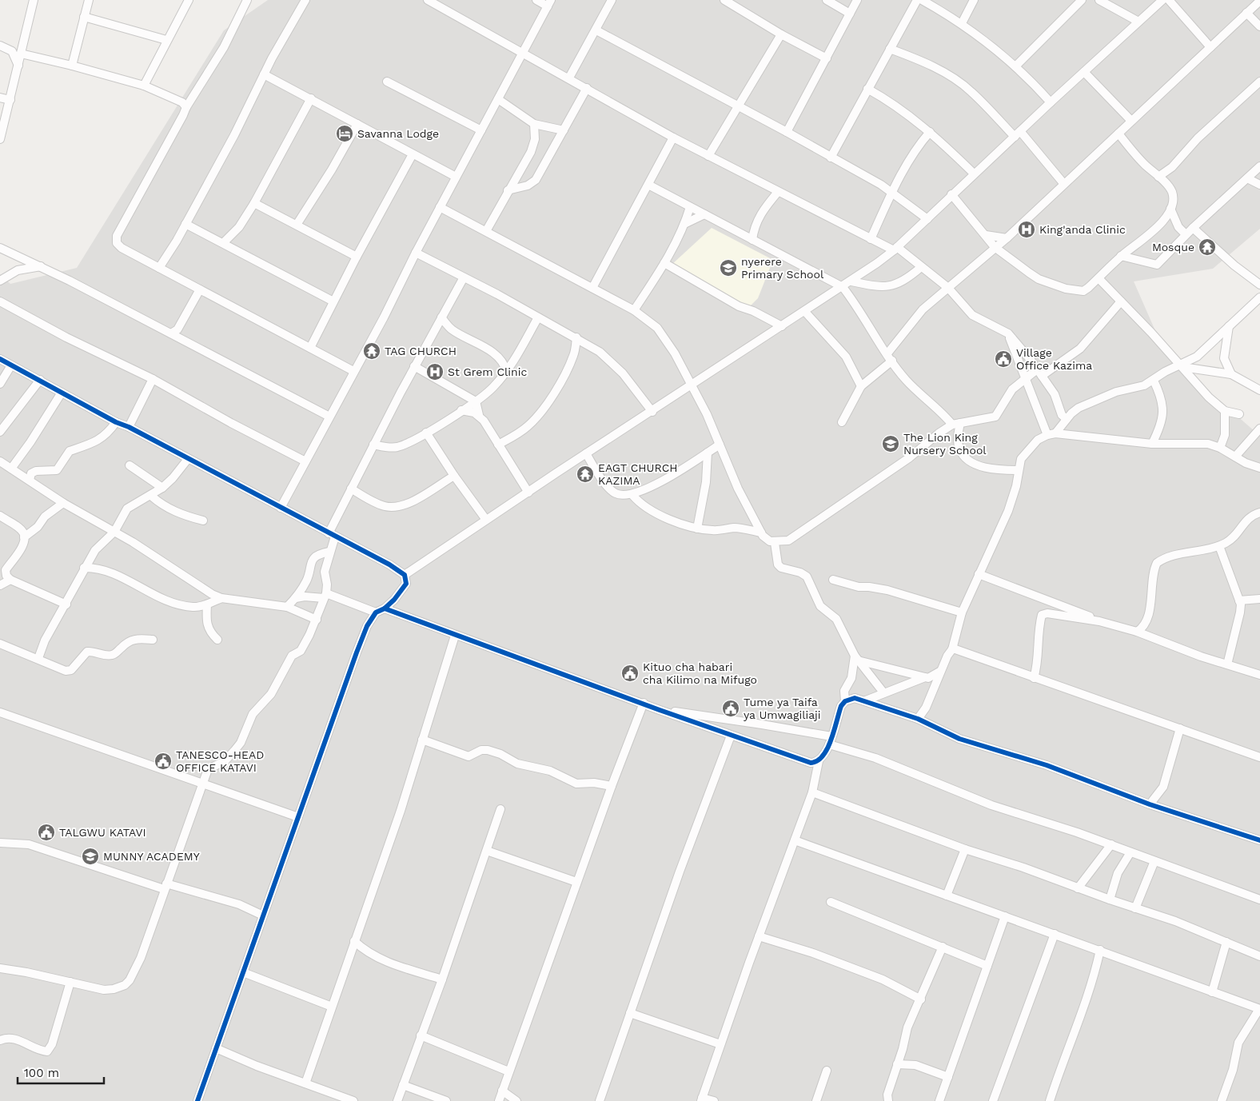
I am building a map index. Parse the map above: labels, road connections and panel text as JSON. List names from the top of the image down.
{
  "places": {
    "hotel": ["Savanna Lodge"],
    "hospital": ["King'anda Clinic", "St Grem Clinic"],
    "temple": ["Mosque", "TAG CHURCH", "EAGT CHURCH KAZIMA"],
    "school or university": ["nyerere Primary School", "The Lion King Nursery School", "MUNNY ACADEMY"],
    "public building": [
      "Village Office Kazima",
      "Kituo cha habari cha Kilimo na Mifugo",
      "Tume ya Taifa ya Umwagiliaji",
      "TANESCO-HEAD OFFICE KATAVI",
      "TALGWU KATAVI"
    ]
  },
  "scale_bar": "100 m"
}
